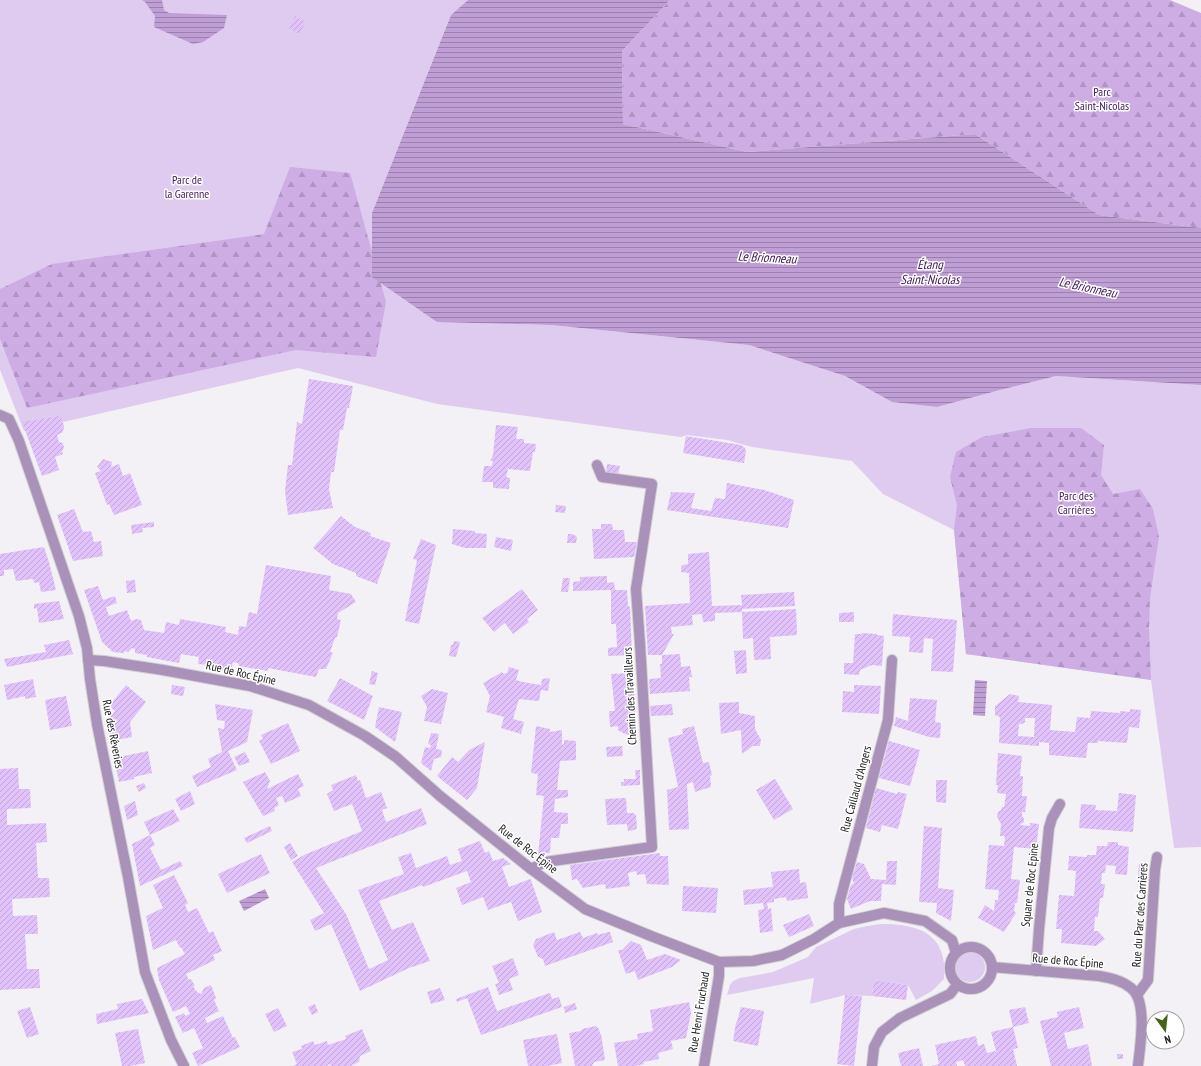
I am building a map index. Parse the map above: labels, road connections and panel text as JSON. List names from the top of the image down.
{
  "streets": {
    "street": [
      "Rue de Roc Épine",
      "Chemin des Travailleurs",
      "Rue des Rêveries",
      "Rue Caillaud d'Angers",
      "Square de Roc Epine",
      "Rue du Parc des Carrières",
      "Rue Henri Fruchaud"
    ]
  },
  "crossings": [
    ["Rue de Roc Épine", "Chemin des Travailleurs"],
    ["Rue de Roc Épine", "Rue des Rêveries"],
    ["Rue de Roc Épine", "Rue Caillaud d'Angers"],
    ["Rue de Roc Épine", "Square de Roc Epine"],
    ["Rue de Roc Épine", "Rue du Parc des Carrières"],
    ["Rue de Roc Épine", "Rue Henri Fruchaud"]
  ],
  "water": ["Le Brionneau", "Étang Saint-Nicolas"],
  "parks": ["Parc Saint-Nicolas", "Parc de la Garenne", "Parc des Carrières"],
  "north": "bottom"
}
